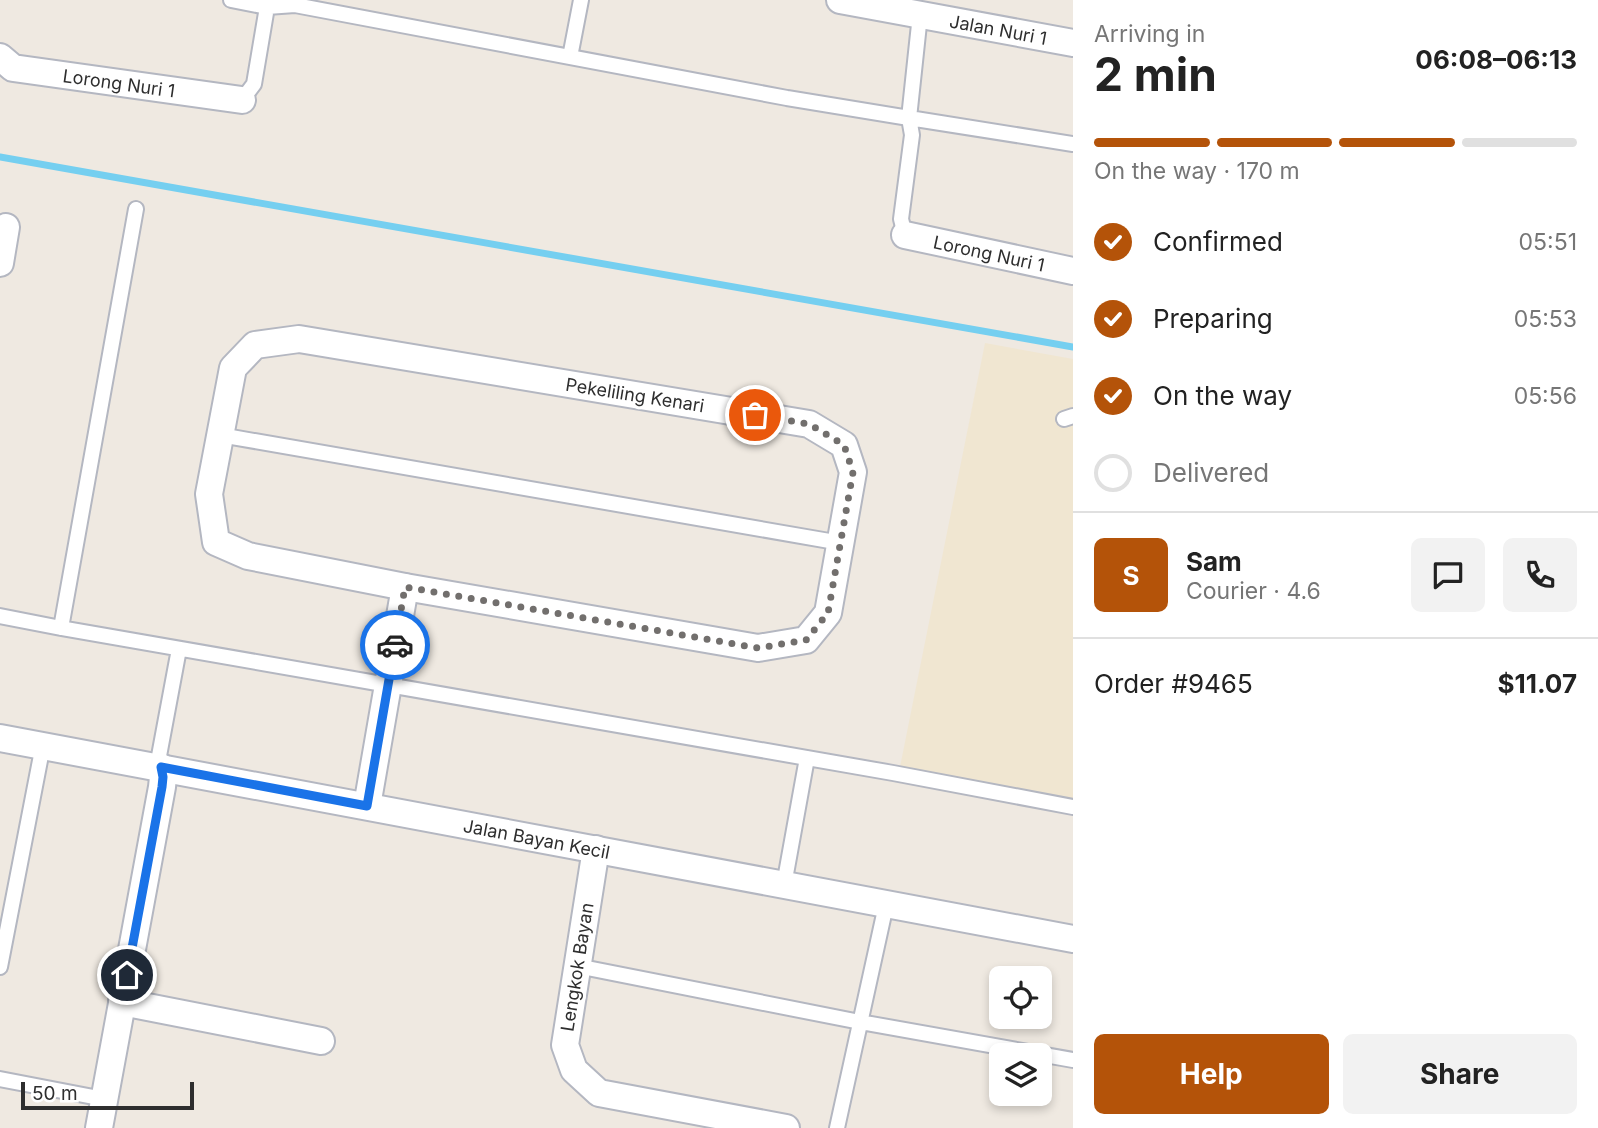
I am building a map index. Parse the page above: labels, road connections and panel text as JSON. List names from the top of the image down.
{
  "streets": {
    "street": [
      "Jalan Nuri 1",
      "Lorong Nuri 1",
      "Pekeliling Kenari",
      "Jalan Bayan Kecil",
      "Lengkok Bayan"
    ]
  },
  "crossings": [
    ["Jalan Bayan Kecil", "Lengkok Bayan"]
  ],
  "scale_bar": "50 m",
  "page": {
    "heading": ["2 min", "Arriving in", "06:08–06:13"],
    "panel": [
      "Sam",
      "Courier · 4.6",
      "Order #9465",
      "$11.07"
    ],
    "bar": "On the way · 170 m",
    "list": [
      ["Confirmed", "05:51"],
      ["Preparing", "05:53"],
      ["On the way", "05:56"],
      "Delivered"
    ],
    "round": "S",
    "buttons": ["Help", "Share"],
    "scale": "50 m"
  }
}
